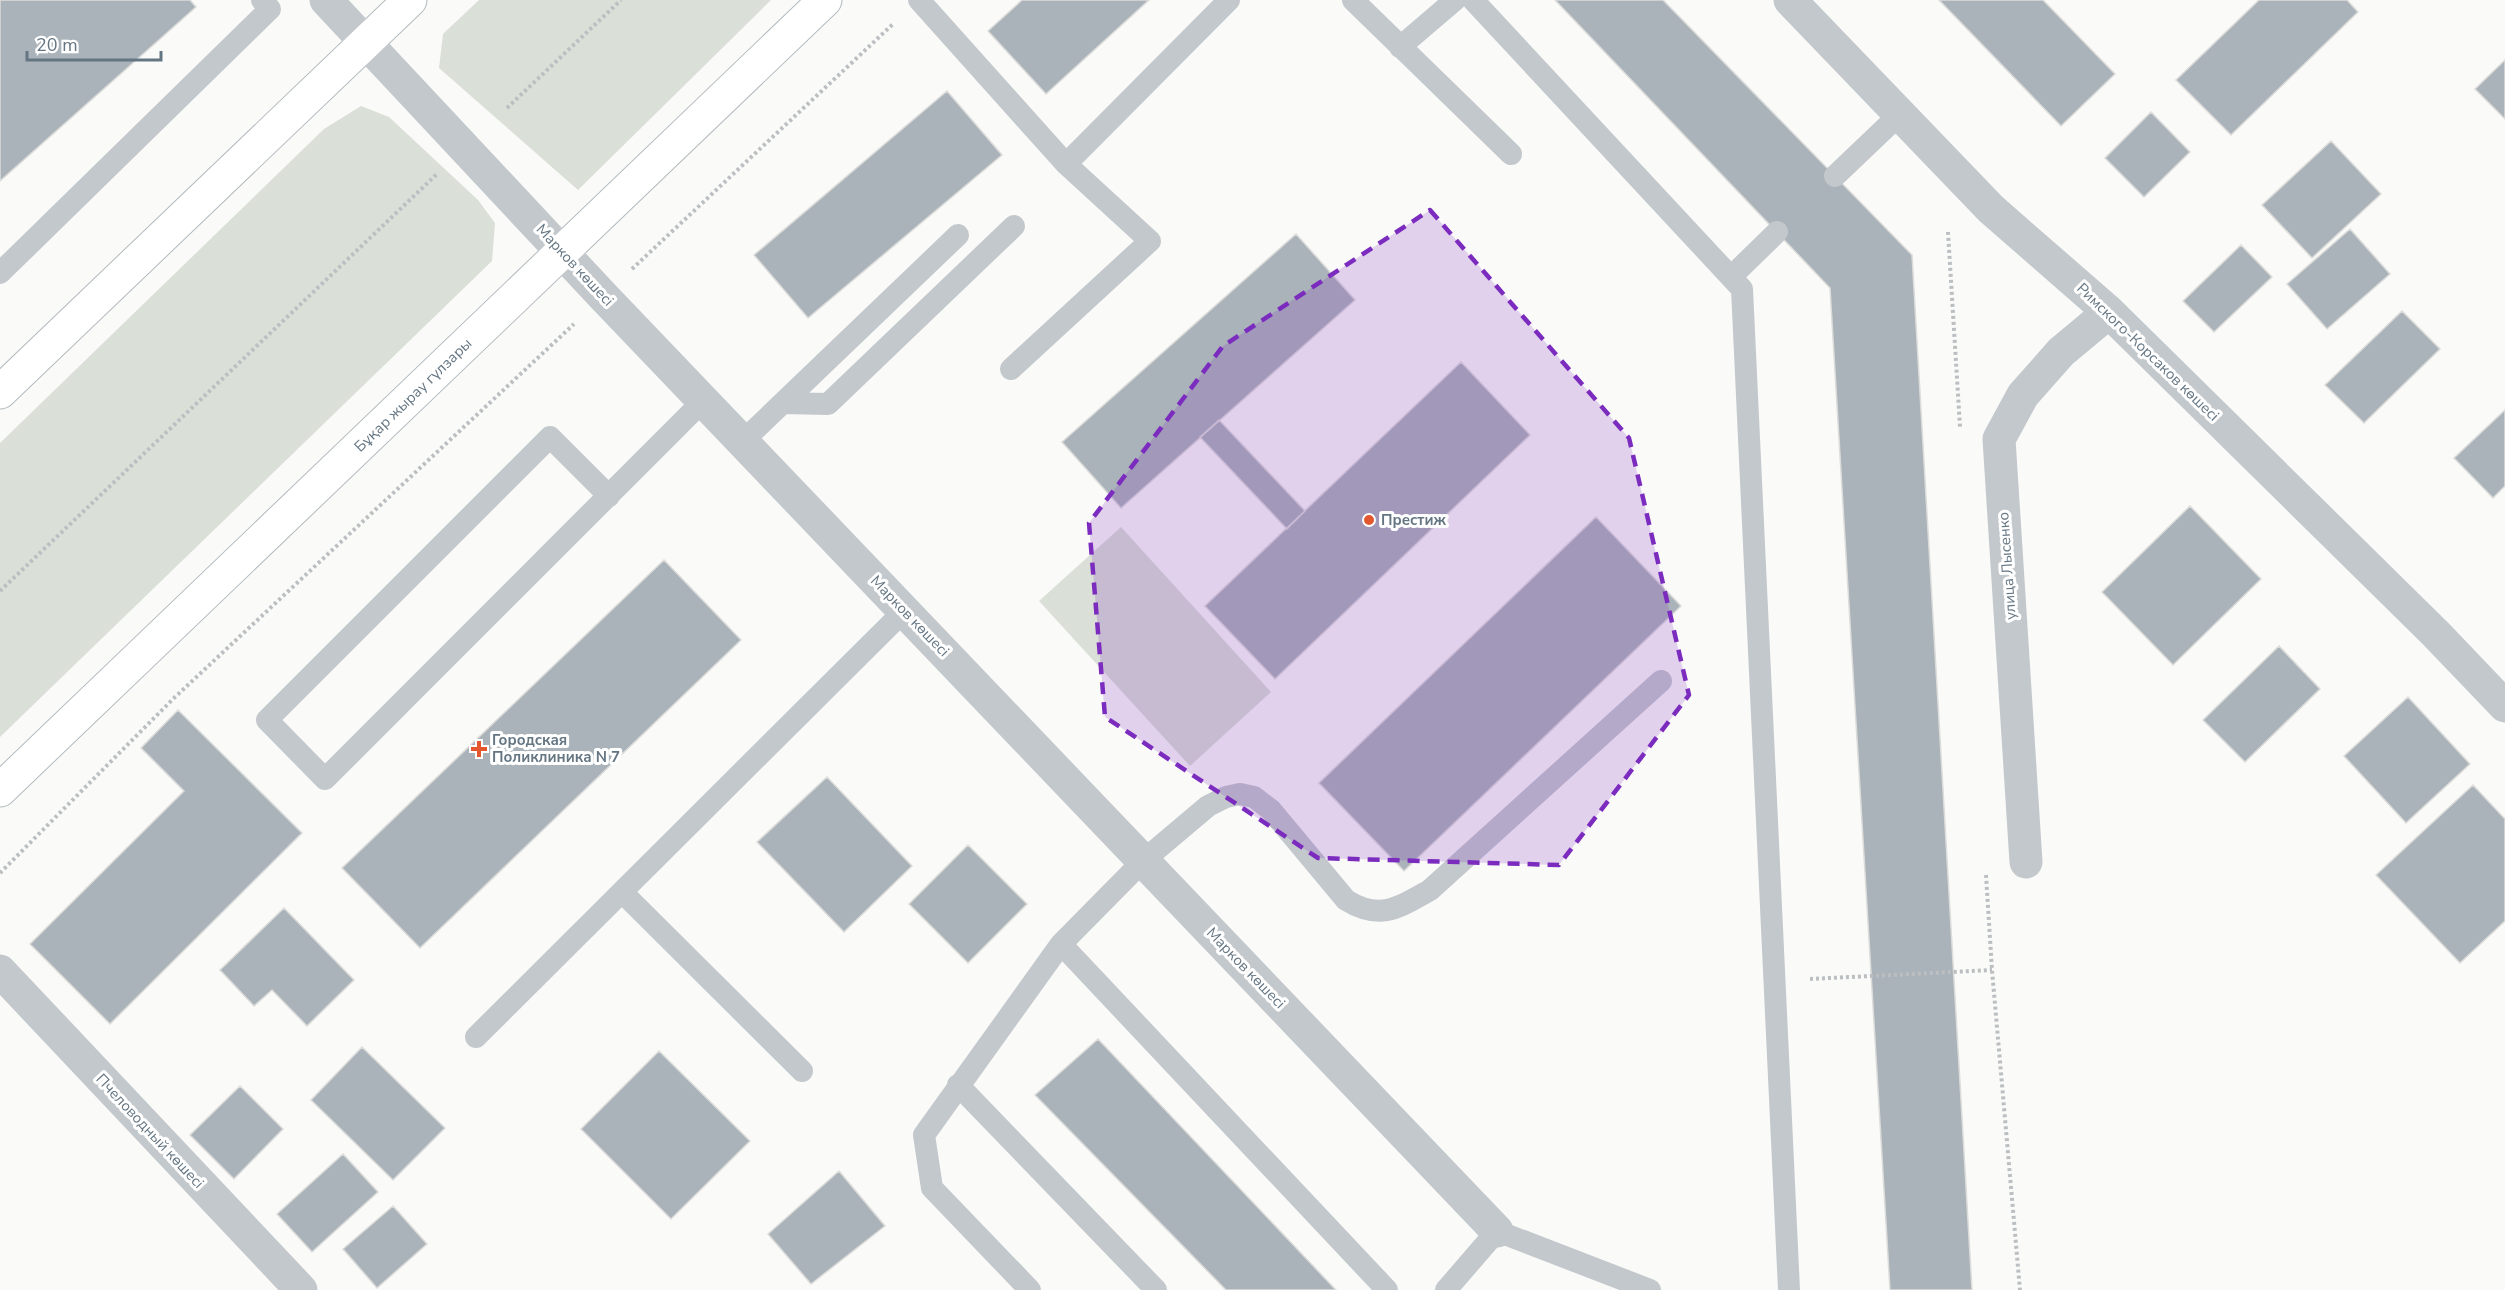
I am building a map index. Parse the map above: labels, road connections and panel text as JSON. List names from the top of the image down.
{
  "streets": {
    "street": [
      "Марков көшесі",
      "Римского-Корсаков көшесі",
      "Бұқар жырау гүлзары",
      "улица Лысенко",
      "Пчеловодный көшесі"
    ]
  },
  "crossings": [
    ["Марков көшесі", "Бұқар жырау гүлзары"],
    ["Римского-Корсаков көшесі", "улица Лысенко"]
  ],
  "places": {
    "other": ["Престиж"],
    "health": ["Городская Поликлиника N 7"]
  },
  "scale_bar": "20 m"
}
